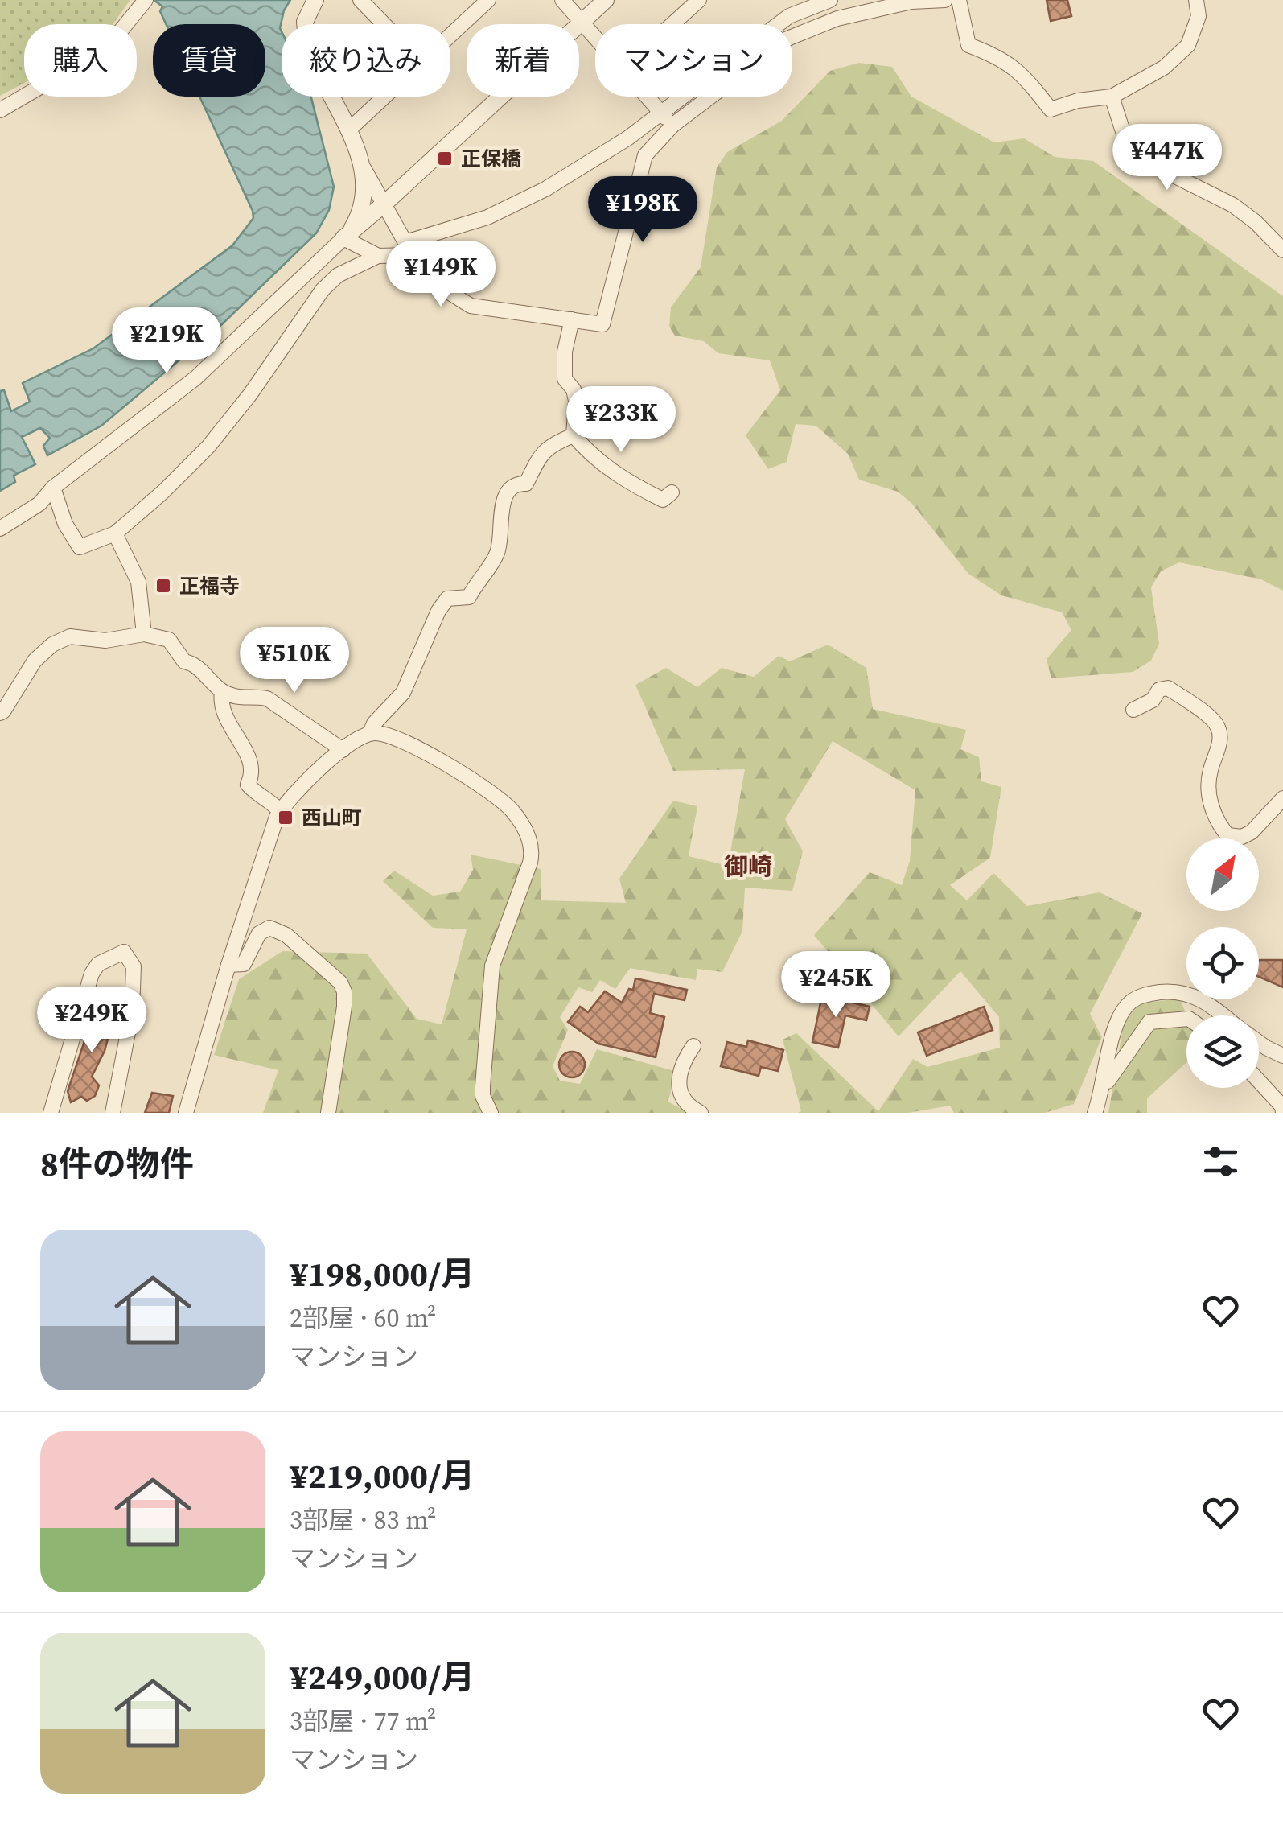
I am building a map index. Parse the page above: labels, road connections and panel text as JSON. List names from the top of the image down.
{
  "districts": ["御崎"],
  "places": {
    "transit": ["正保橋", "正福寺", "西山町"]
  },
  "north": "top right",
  "page": {
    "chip": [
      "購入",
      "賃貸",
      "絞り込み",
      "新着",
      "マンション"
    ],
    "price": [
      "¥447K",
      "¥198K",
      "¥149K",
      "¥219K",
      "¥233K",
      "¥510K",
      "¥245K",
      "¥249K"
    ],
    "heading": "8件の物件",
    "list": [
      {
        "name": "¥198,000/月",
        "note": "2部屋 · 60 m² · マンション"
      },
      {
        "name": "¥219,000/月",
        "note": "3部屋 · 83 m² · マンション"
      },
      {
        "name": "¥249,000/月",
        "note": "3部屋 · 77 m² · マンション"
      }
    ]
  }
}
